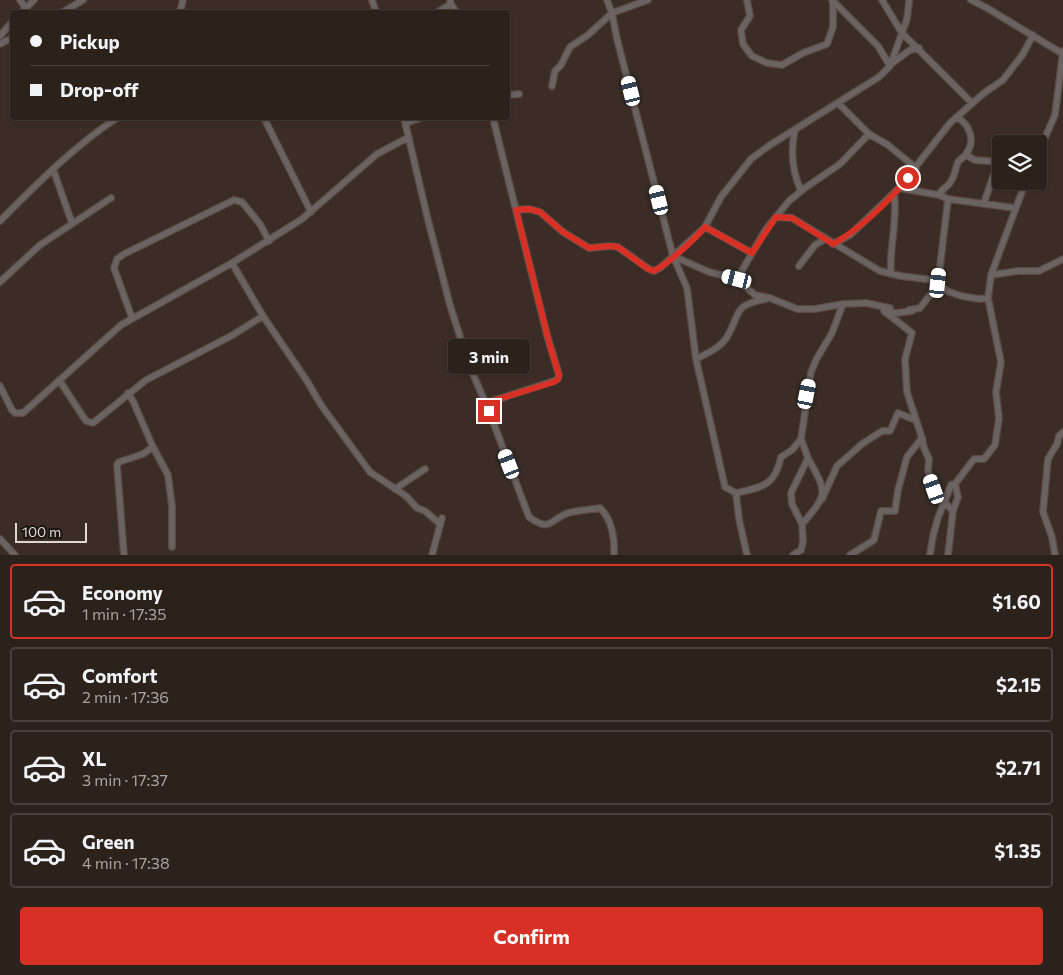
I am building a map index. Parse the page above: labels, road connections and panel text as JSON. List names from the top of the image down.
{
  "scale_bar": "100 m",
  "page": {
    "banner": ["Pickup", "Drop-off"],
    "bubble": "3 min",
    "scale": "100 m",
    "list": [
      {
        "name": "Economy",
        "note": "1 min · 17:35",
        "value": "$1.60"
      },
      {
        "name": "Comfort",
        "note": "2 min · 17:36",
        "value": "$2.15"
      },
      {
        "name": "XL",
        "note": "3 min · 17:37",
        "value": "$2.71"
      },
      {
        "name": "Green",
        "note": "4 min · 17:38",
        "value": "$1.35"
      }
    ],
    "buttons": "Confirm"
  }
}
